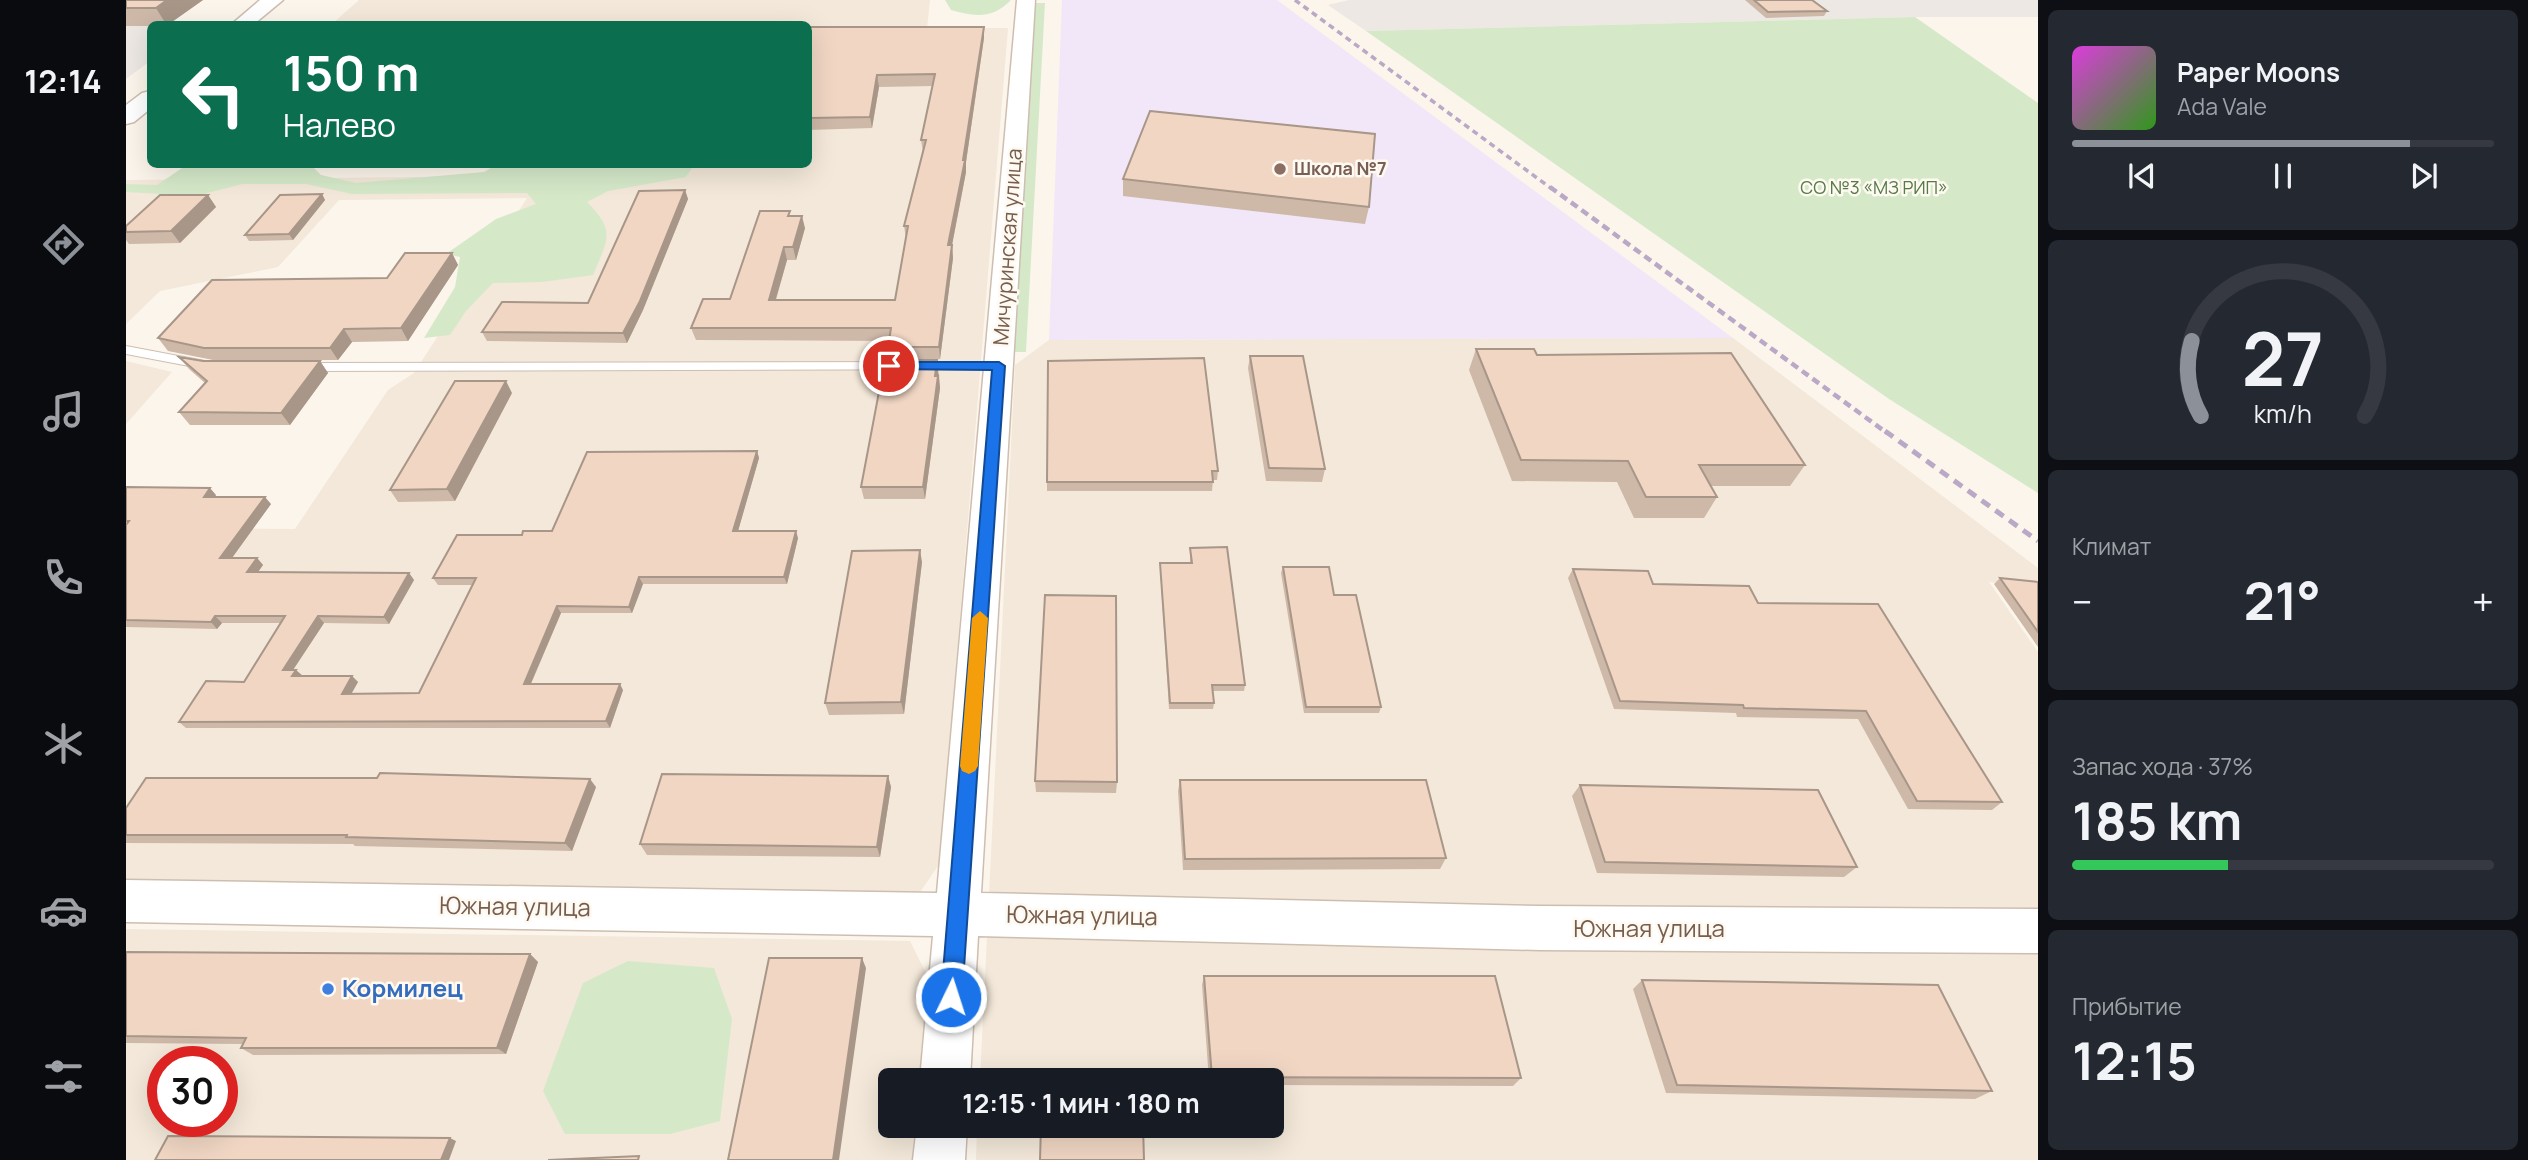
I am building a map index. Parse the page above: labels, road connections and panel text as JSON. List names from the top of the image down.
{
  "streets": {
    "street": ["Мичуринская улица", "Южная улица"]
  },
  "crossings": [
    ["Мичуринская улица", "Южная улица"]
  ],
  "parks": ["СО №3 «МЗ РИП»"],
  "places": ["Школа №7", "Кормилец"],
  "page": {
    "tabs": "12:14",
    "turn": ["150 m", "Налево"],
    "song": ["Paper Moons", "Ada Vale"],
    "tile": [
      "Климат",
      ["Запас хода · 37%", "185 km"],
      ["Прибытие", "12:15"]
    ],
    "heat": ["−", "21°", "+"],
    "limit": "30",
    "trip": "12:15 · 1 мин · 180 m",
    "gauge": ["27", "km/h"]
  }
}
